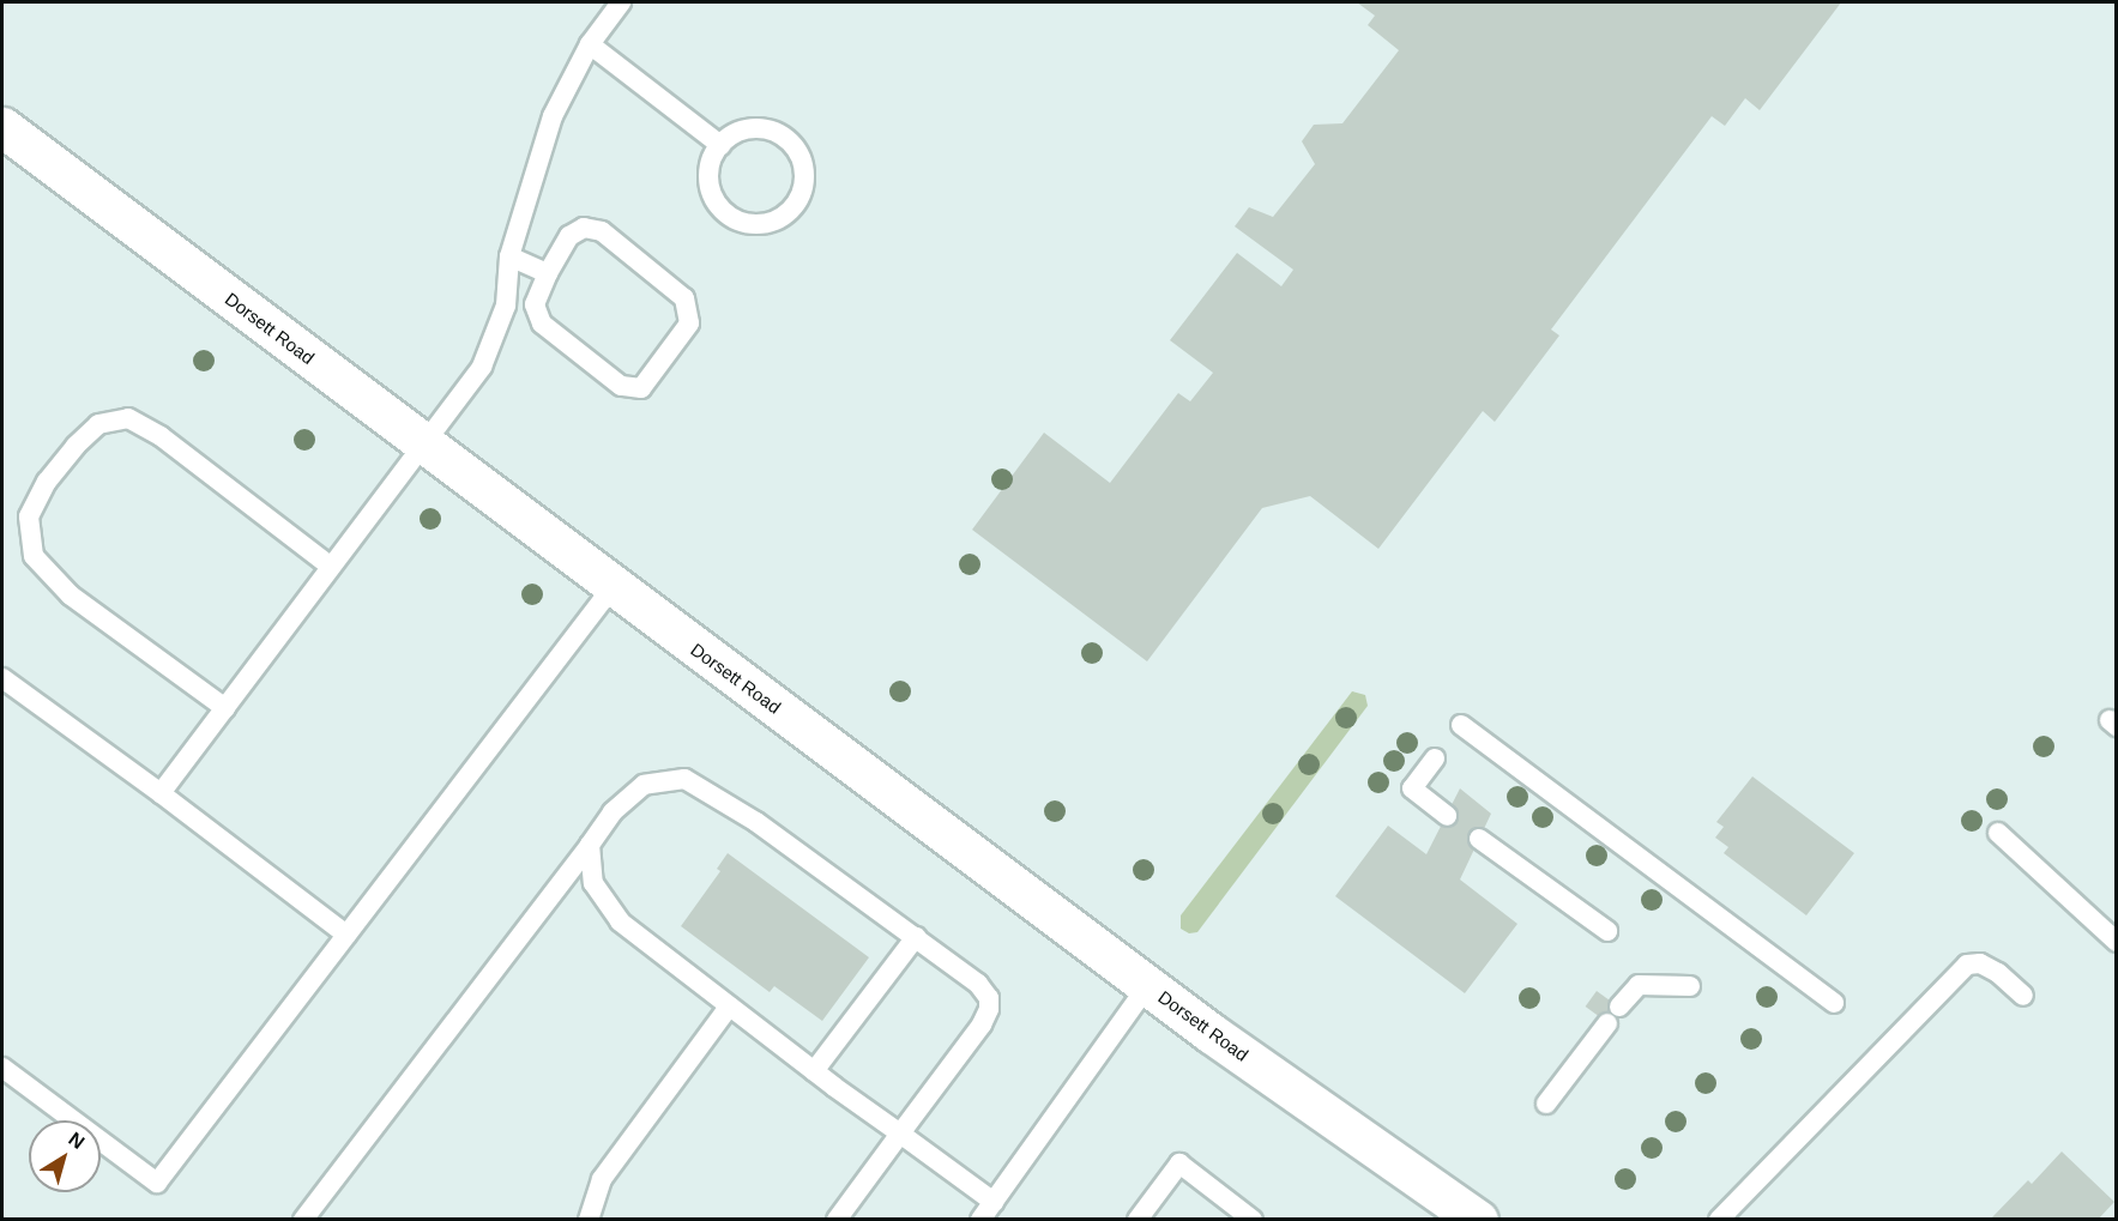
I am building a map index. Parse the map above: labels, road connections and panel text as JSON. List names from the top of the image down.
{
  "streets": {
    "main road": ["Dorsett Road"]
  },
  "north": "top right"
}
